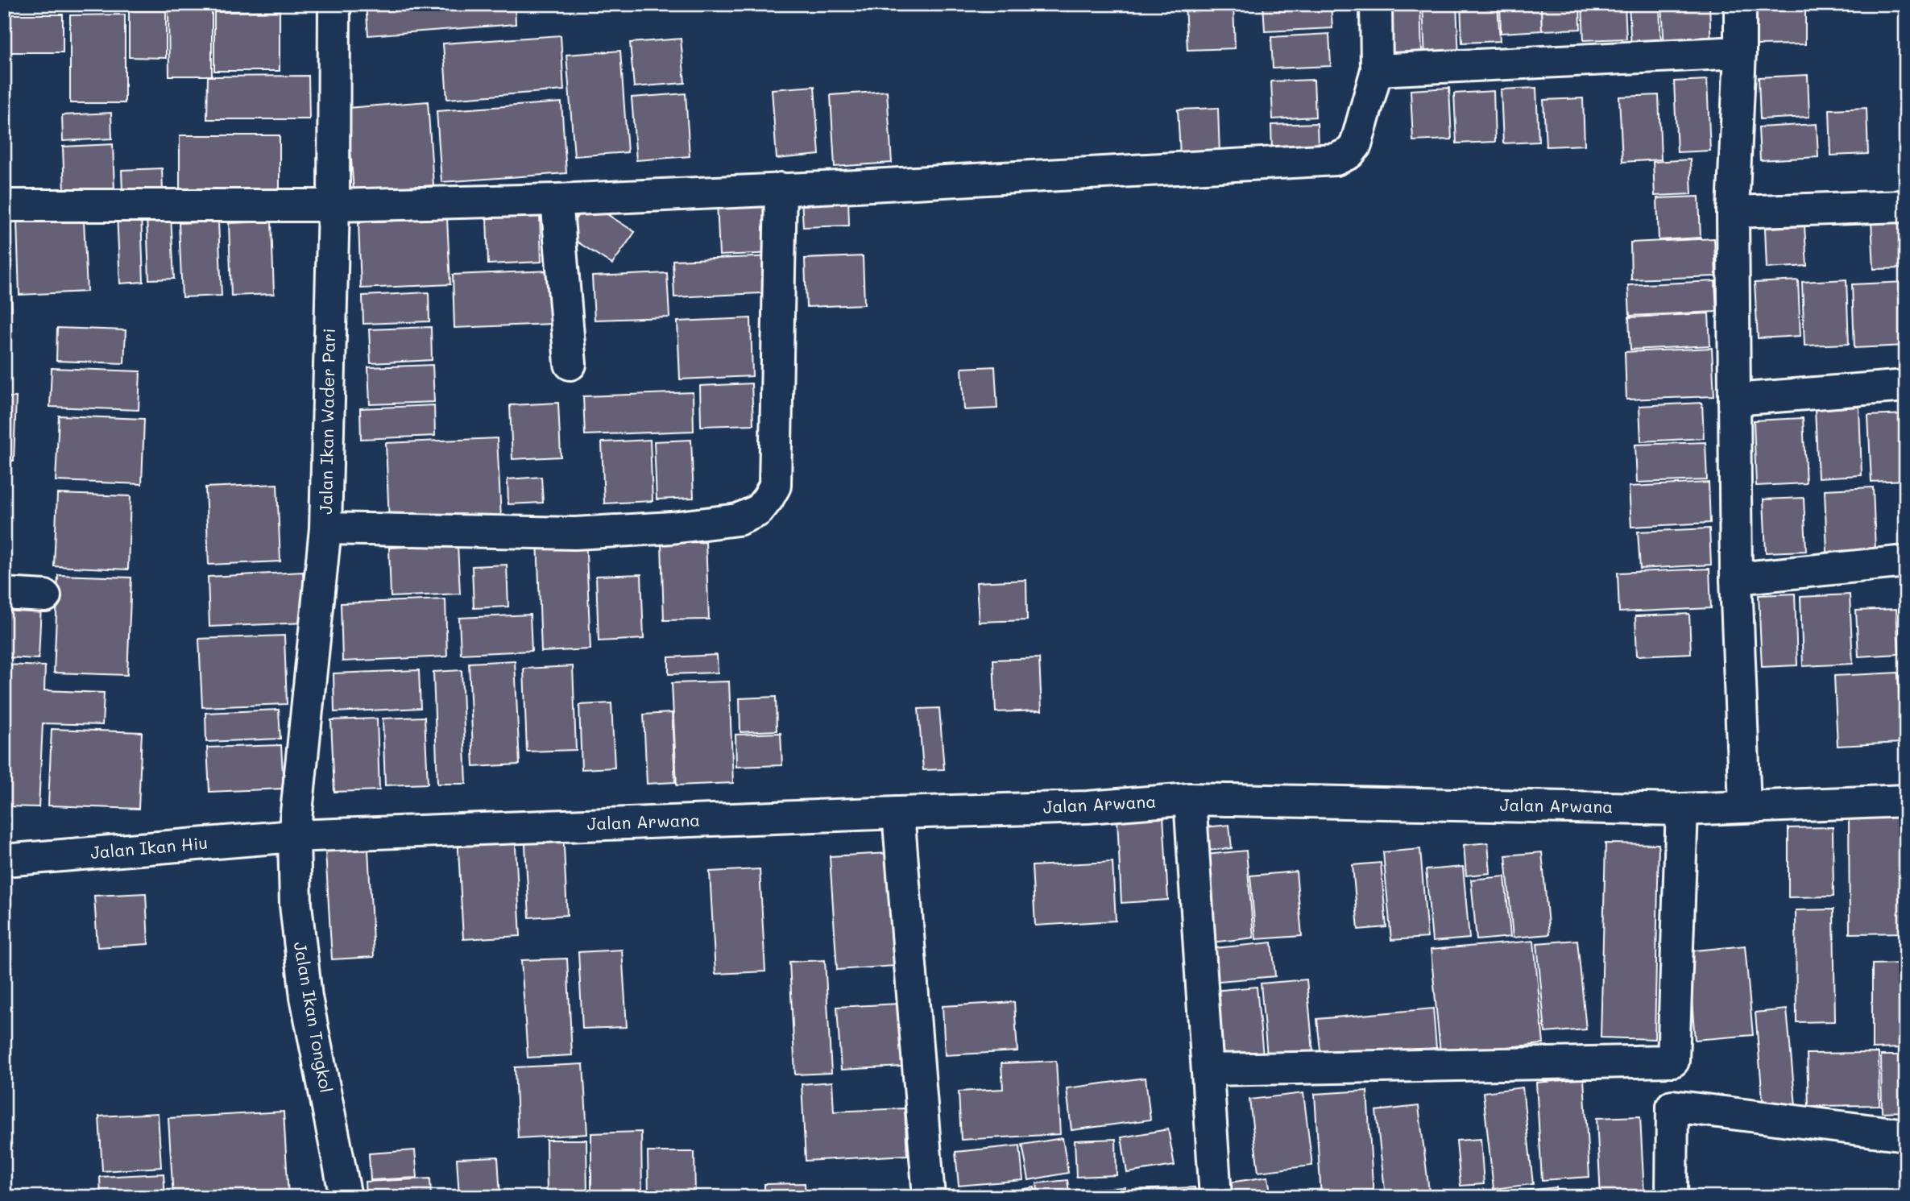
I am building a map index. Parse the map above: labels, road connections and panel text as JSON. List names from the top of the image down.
{
  "streets": {
    "street": [
      "Jalan Ikan Wader Pari",
      "Jalan Arwana",
      "Jalan Ikan Hiu",
      "Jalan Ikan Tongkol"
    ]
  },
  "crossings": [
    ["Jalan Ikan Wader Pari", "Jalan Arwana"],
    ["Jalan Ikan Wader Pari", "Jalan Ikan Hiu"],
    ["Jalan Ikan Wader Pari", "Jalan Ikan Tongkol"],
    ["Jalan Arwana", "Jalan Ikan Hiu"],
    ["Jalan Arwana", "Jalan Ikan Tongkol"],
    ["Jalan Ikan Hiu", "Jalan Ikan Tongkol"]
  ]
}
